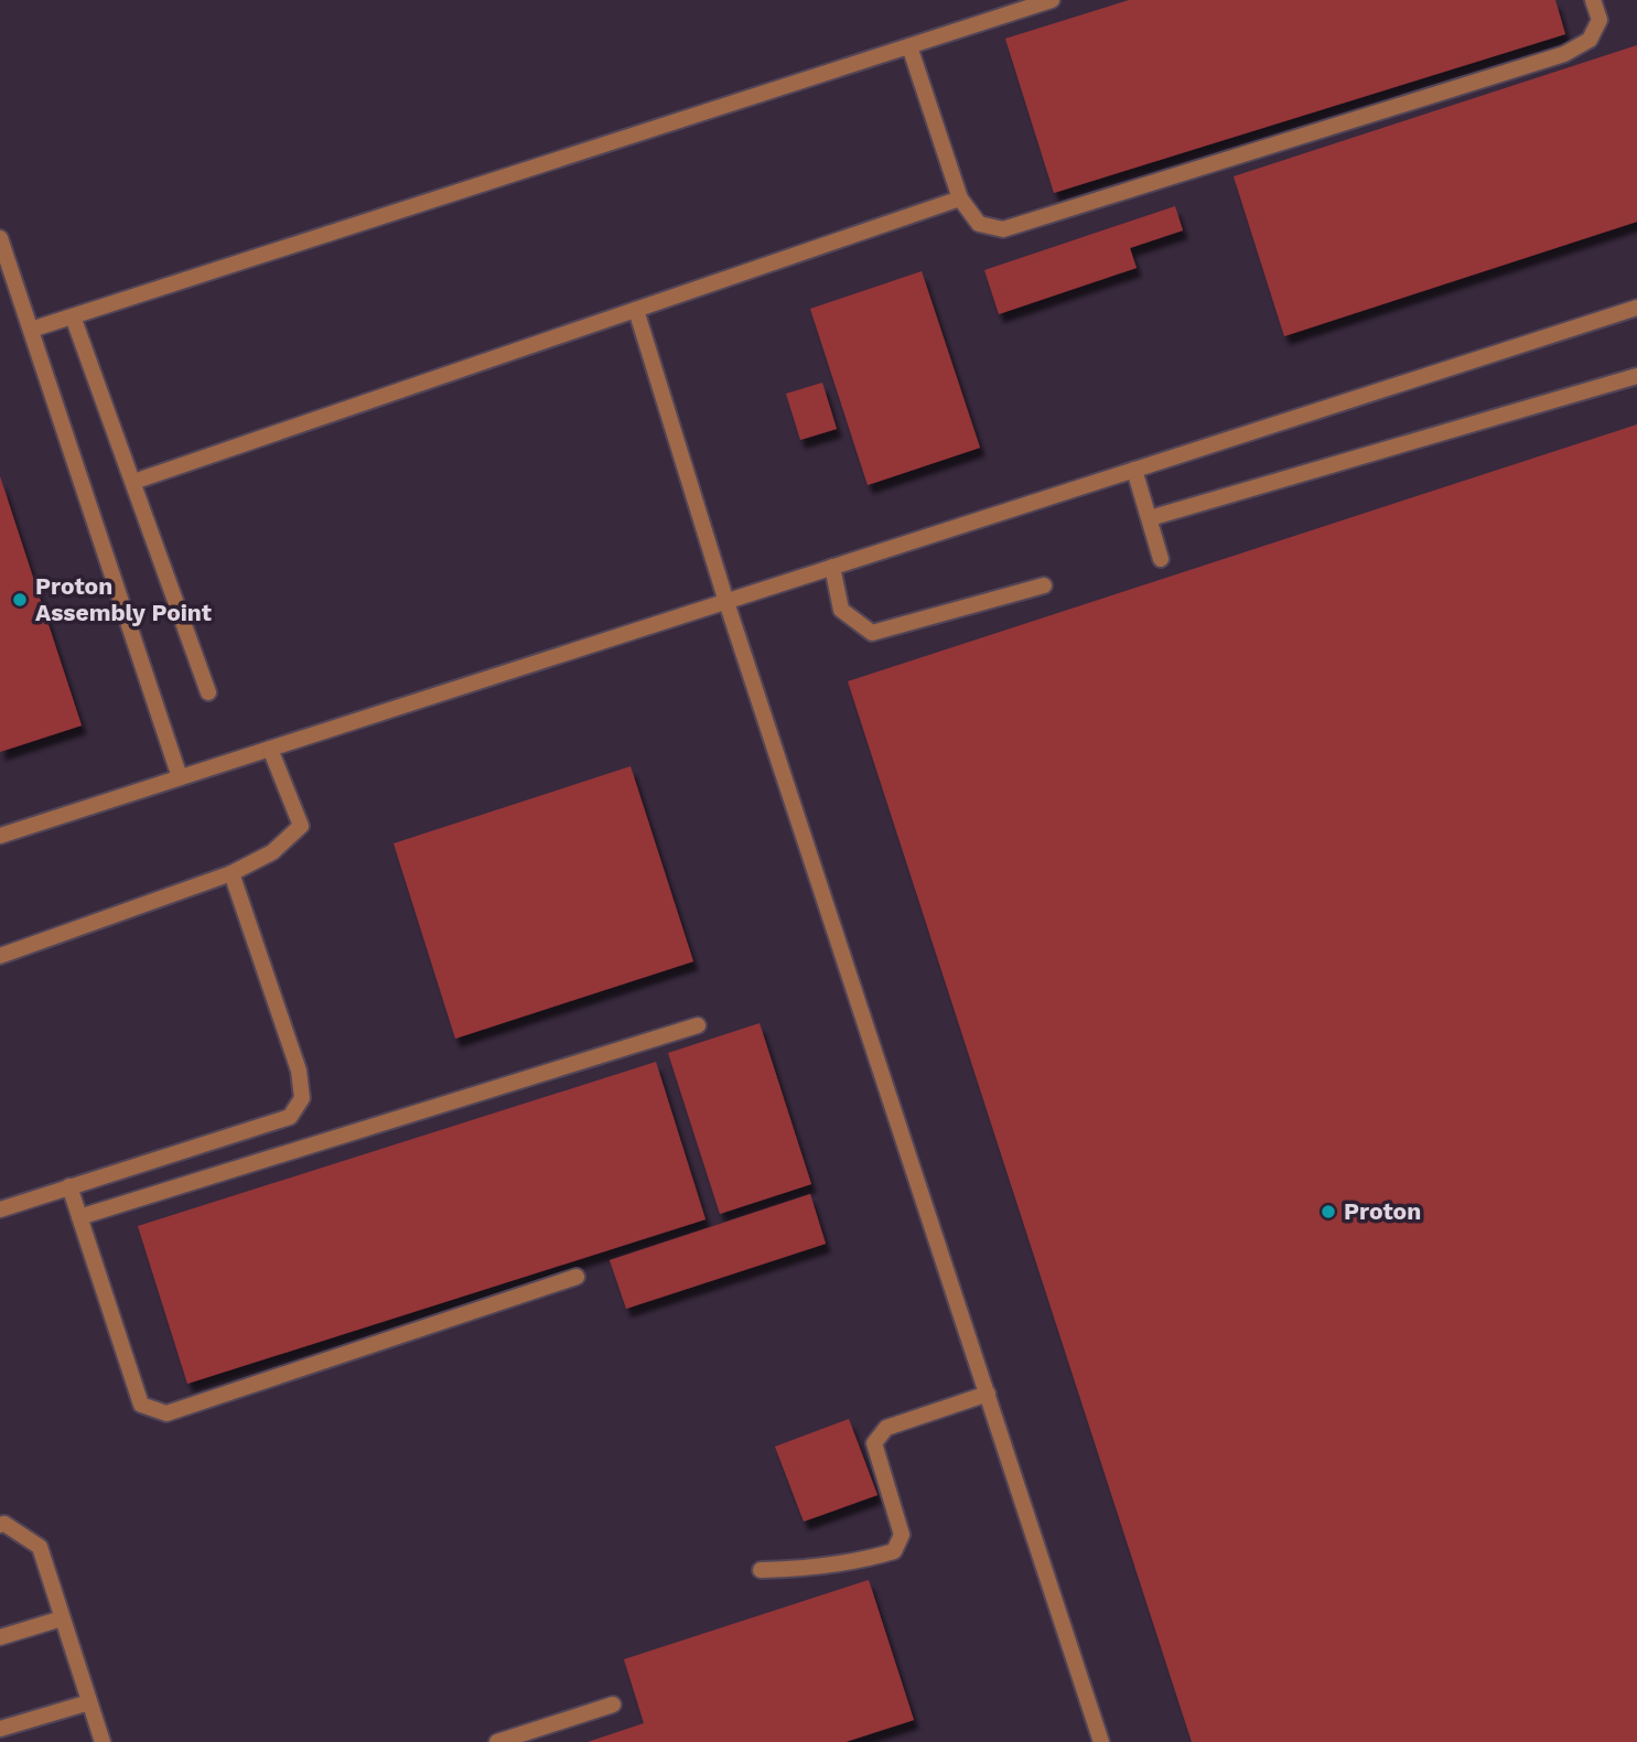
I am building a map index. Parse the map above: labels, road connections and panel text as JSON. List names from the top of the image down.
{
  "places": ["Proton Assembly Point", "Proton"]
}
